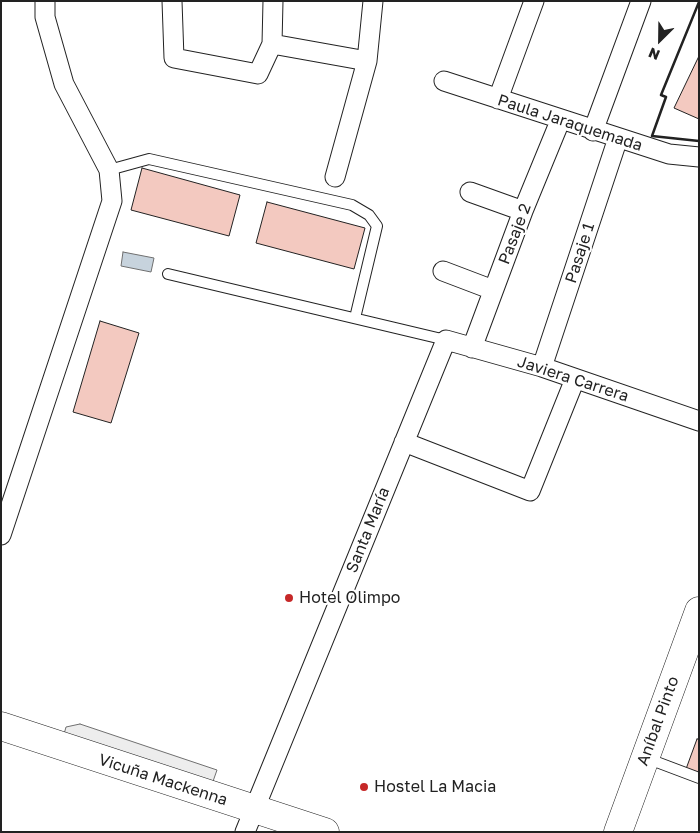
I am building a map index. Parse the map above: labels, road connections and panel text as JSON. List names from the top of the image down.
{
  "streets": {
    "street": [
      "Paula Jaraquemada",
      "Pasaje 2",
      "Pasaje 1",
      "Javiera Carrera",
      "Santa María",
      "Aníbal Pinto",
      "Vicuña Mackenna"
    ]
  },
  "crossings": [
    ["Paula Jaraquemada", "Pasaje 2"],
    ["Paula Jaraquemada", "Pasaje 1"],
    ["Pasaje 2", "Javiera Carrera"],
    ["Pasaje 1", "Javiera Carrera"],
    ["Javiera Carrera", "Santa María"],
    ["Santa María", "Vicuña Mackenna"]
  ],
  "places": ["Hotel Olimpo", "Hostel La Macia"],
  "north": "bottom left"
}
